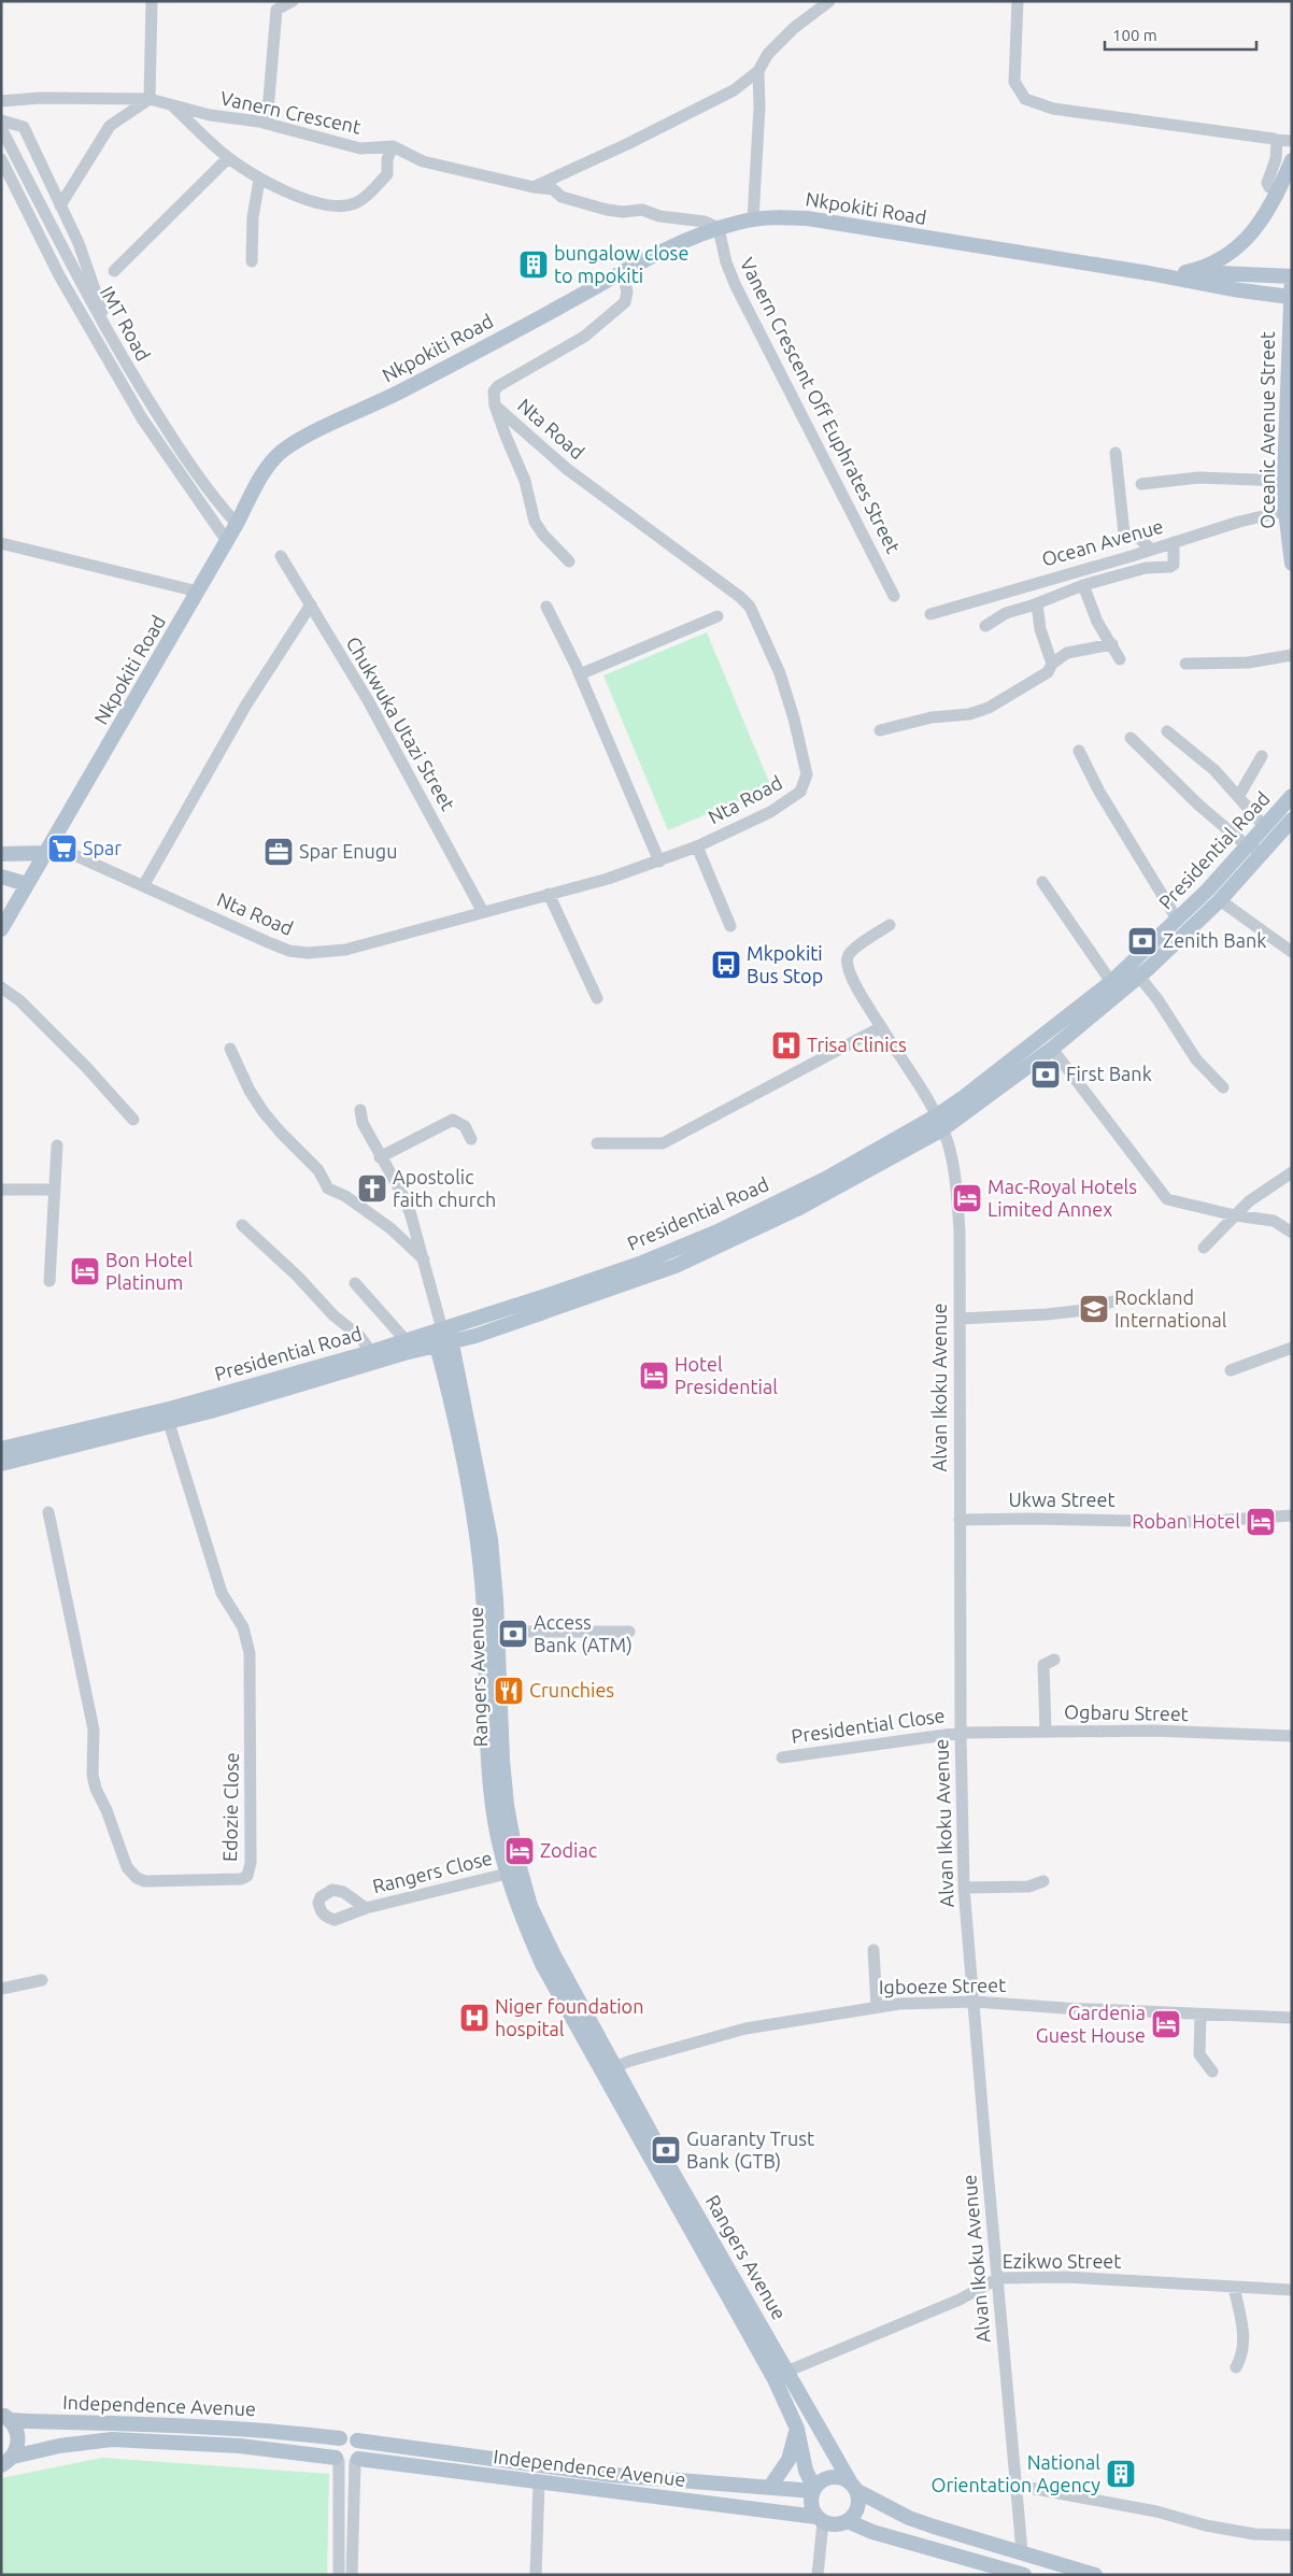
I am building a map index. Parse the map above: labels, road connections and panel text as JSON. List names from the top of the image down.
{
  "streets": {
    "main road": [
      "Nkpokiti Road",
      "Oceanic Avenue Street",
      "Presidential Road",
      "Rangers Avenue",
      "Independence Avenue"
    ],
    "street": [
      "Vanern Crescent",
      "IMT Road",
      "Vanern Crescent Off Euphrates Street",
      "Nta Road",
      "Ocean Avenue",
      "Chukwuka Utazi Street",
      "Alvan Ikoku Avenue",
      "Ukwa Street",
      "Ogbaru Street",
      "Presidential Close",
      "Edozie Close",
      "Rangers Close",
      "Igboeze Street",
      "Ezikwo Street"
    ]
  },
  "crossings": [
    ["Nkpokiti Road", "IMT Road"],
    ["Nkpokiti Road", "Vanern Crescent Off Euphrates Street"],
    ["Nkpokiti Road", "Nta Road"],
    ["Nta Road", "Chukwuka Utazi Street"],
    ["Oceanic Avenue Street", "Ocean Avenue"],
    ["Presidential Road", "Alvan Ikoku Avenue"],
    ["Presidential Road", "Edozie Close"],
    ["Alvan Ikoku Avenue", "Ukwa Street"],
    ["Alvan Ikoku Avenue", "Ogbaru Street"],
    ["Alvan Ikoku Avenue", "Presidential Close"],
    ["Alvan Ikoku Avenue", "Igboeze Street"],
    ["Alvan Ikoku Avenue", "Ezikwo Street"],
    ["Rangers Avenue", "Rangers Close"],
    ["Rangers Avenue", "Igboeze Street"],
    ["Rangers Avenue", "Ezikwo Street"],
    ["Rangers Avenue", "Independence Avenue"],
    ["Ogbaru Street", "Presidential Close"]
  ],
  "places": {
    "building": ["bungalow close to mpokiti", "National Orientation Agency"],
    "supermarket": ["Spar"],
    "office": ["Spar Enugu"],
    "bank": [
      "Zenith Bank",
      "First Bank",
      "Access Bank (ATM)",
      "Guaranty Trust Bank (GTB)"
    ],
    "bus stop": ["Mkpokiti Bus Stop"],
    "hospital": ["Trisa Clinics", "Niger foundation hospital"],
    "church": ["Apostolic faith church"],
    "hotel": [
      "Mac-Royal Hotels Limited Annex",
      "Bon Hotel Platinum",
      "Hotel Presidential",
      "Roban Hotel",
      "Zodiac",
      "Gardenia Guest House"
    ],
    "school or university": ["Rockland International"],
    "restaurant": ["Crunchies"]
  },
  "scale_bar": "100 m"
}
